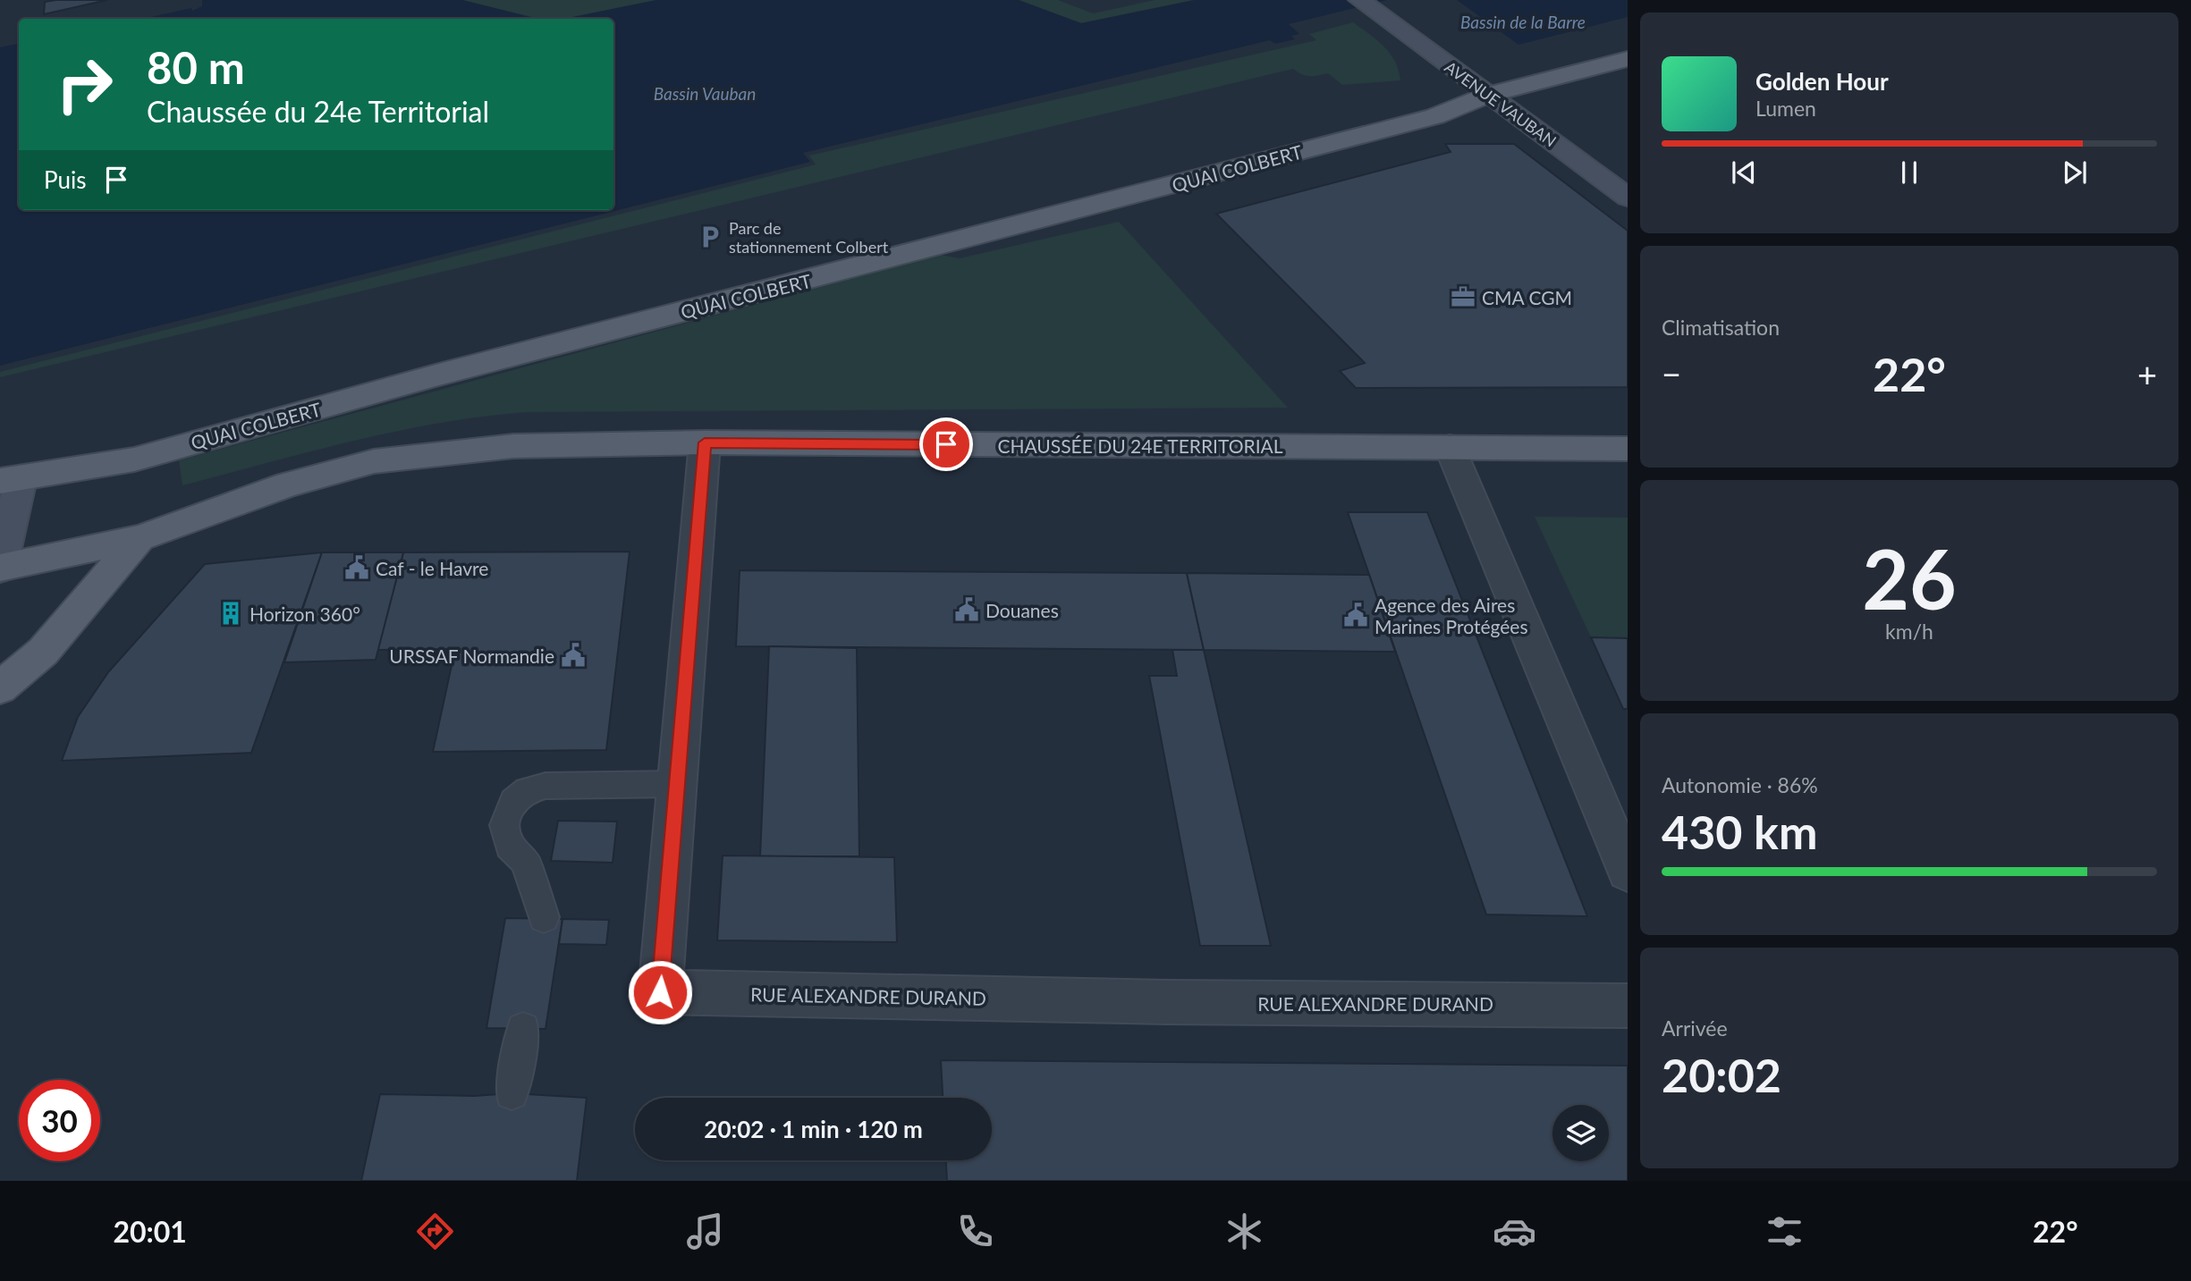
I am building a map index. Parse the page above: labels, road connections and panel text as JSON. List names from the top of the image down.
{
  "streets": {
    "main road": ["AVENUE VAUBAN", "QUAI COLBERT", "CHAUSSÉE DU 24E TERRITORIAL"],
    "street": ["RUE ALEXANDRE DURAND"]
  },
  "crossings": [
    ["AVENUE VAUBAN", "QUAI COLBERT"],
    ["CHAUSSÉE DU 24E TERRITORIAL", "RUE ALEXANDRE DURAND"]
  ],
  "water": ["Bassin de la Barre", "Bassin Vauban"],
  "places": {
    "parking": ["Parc de stationnement Colbert"],
    "office": ["CMA CGM"],
    "public building": [
      "Caf - le Havre",
      "Douanes",
      "Agence des Aires Marines Protégées",
      "URSSAF Normandie"
    ],
    "building": ["Horizon 360°"]
  },
  "page": {
    "turn": ["80 m", "Chaussée du 24e Territorial"],
    "song": ["Golden Hour", "Lumen"],
    "then": "Puis",
    "tile": [
      "Climatisation",
      ["26", "km/h"],
      ["Autonomie · 86%", "430 km"],
      ["Arrivée", "20:02"]
    ],
    "heat": ["−", "22°", "+"],
    "limit": "30",
    "trip": "20:02 · 1 min · 120 m",
    "tabs": ["20:01", "22°"]
  }
}
